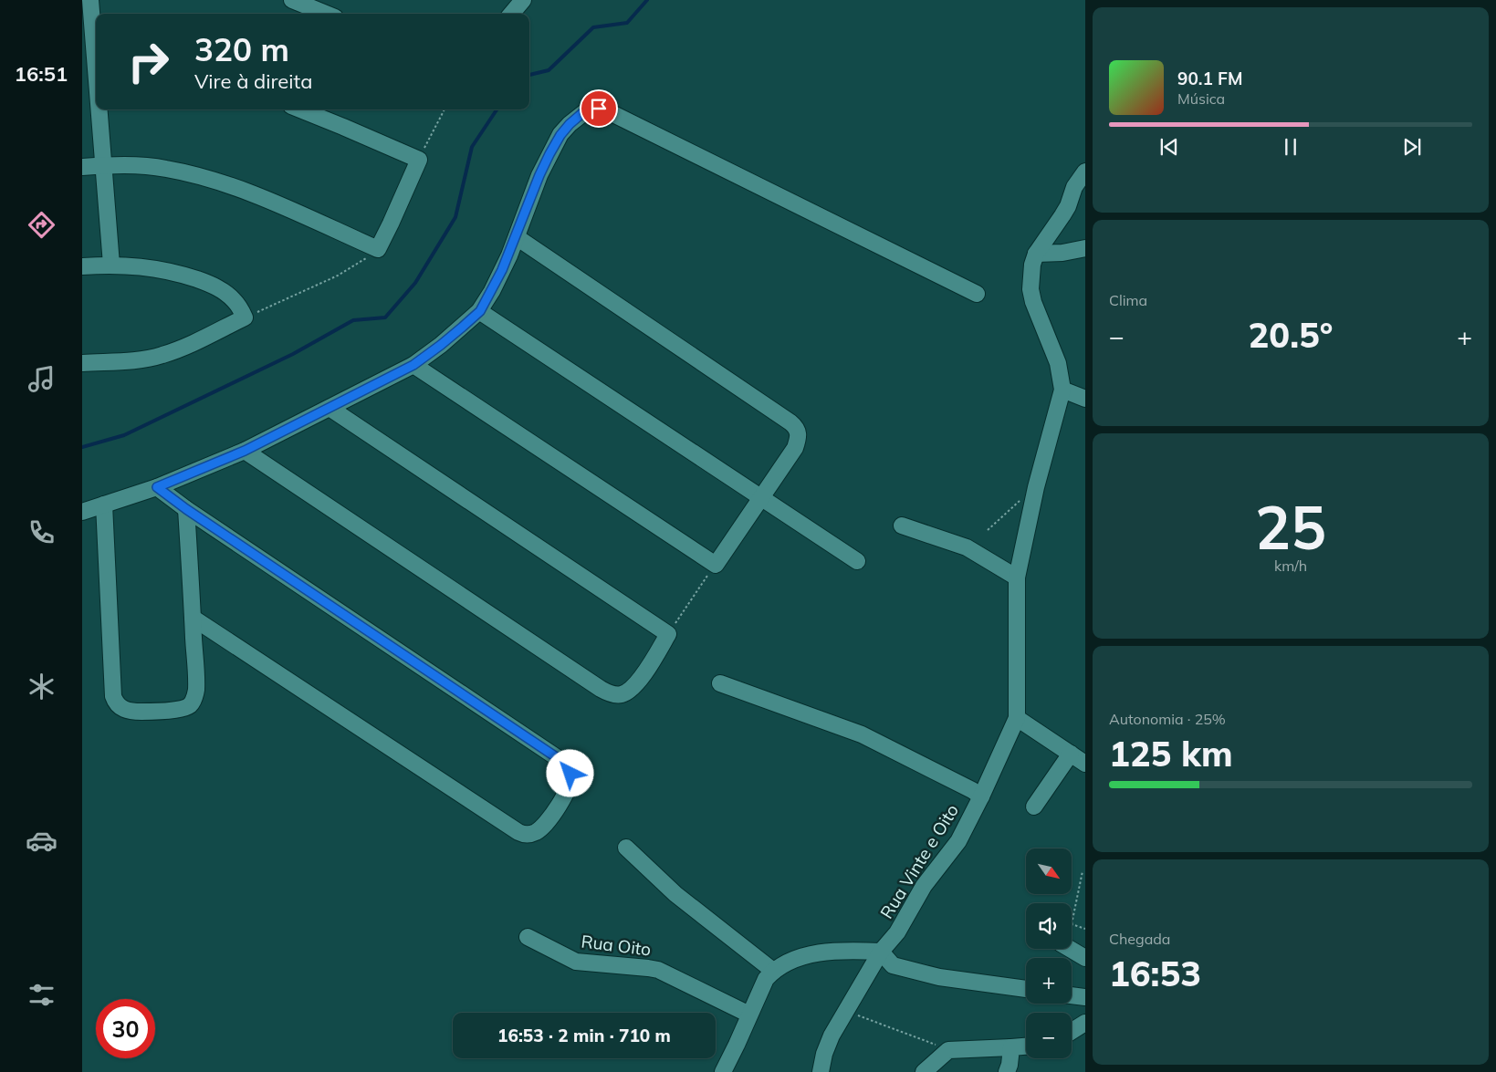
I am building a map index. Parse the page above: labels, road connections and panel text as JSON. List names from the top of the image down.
{
  "streets": {
    "street": ["Rua Vinte e Oito", "Rua Oito"]
  },
  "north": "bottom right",
  "page": {
    "tabs": "16:51",
    "turn": ["320 m", "Vire à direita"],
    "song": ["90.1 FM", "Música"],
    "tile": [
      "Clima",
      ["25", "km/h"],
      ["Autonomia · 25%", "125 km"],
      ["Chegada", "16:53"]
    ],
    "heat": ["−", "20.5°", "+"],
    "map_buttons": ["+", "−"],
    "limit": "30",
    "trip": "16:53 · 2 min · 710 m"
  }
}
